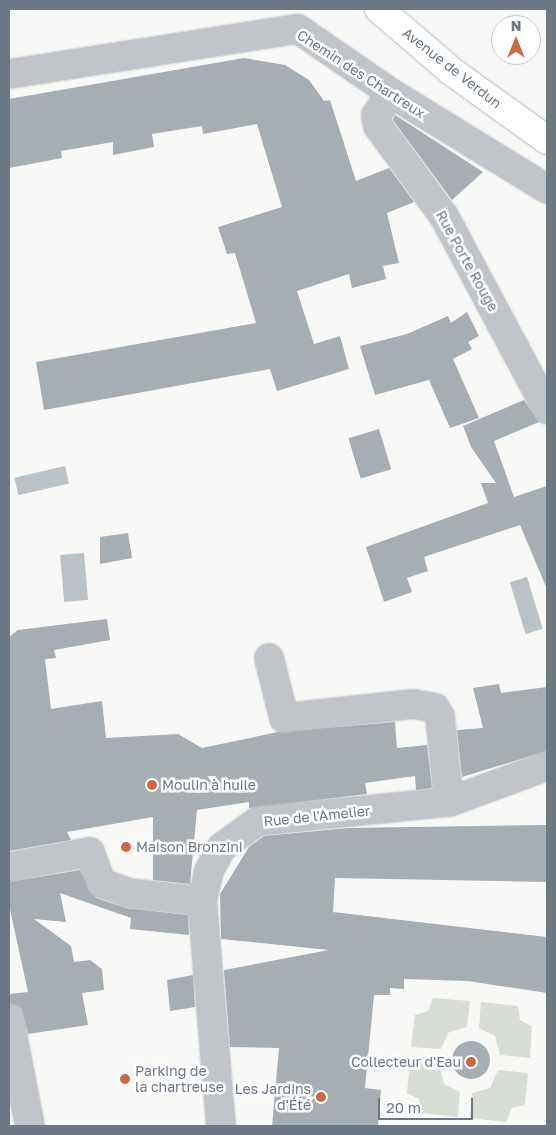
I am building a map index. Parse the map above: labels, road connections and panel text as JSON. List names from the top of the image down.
{
  "streets": {
    "main road": ["Avenue de Verdun"],
    "street": ["Chemin des Chartreux", "Rue Porte Rouge", "Rue de l'Amelier"]
  },
  "crossings": [
    ["Chemin des Chartreux", "Rue Porte Rouge"]
  ],
  "places": [
    "Moulin à huile",
    "Maison Bronzini",
    "Collecteur d'Eau",
    "Parking de la chartreuse",
    "Les Jardins d'Été"
  ],
  "scale_bar": "20 m",
  "north": "top"
}
